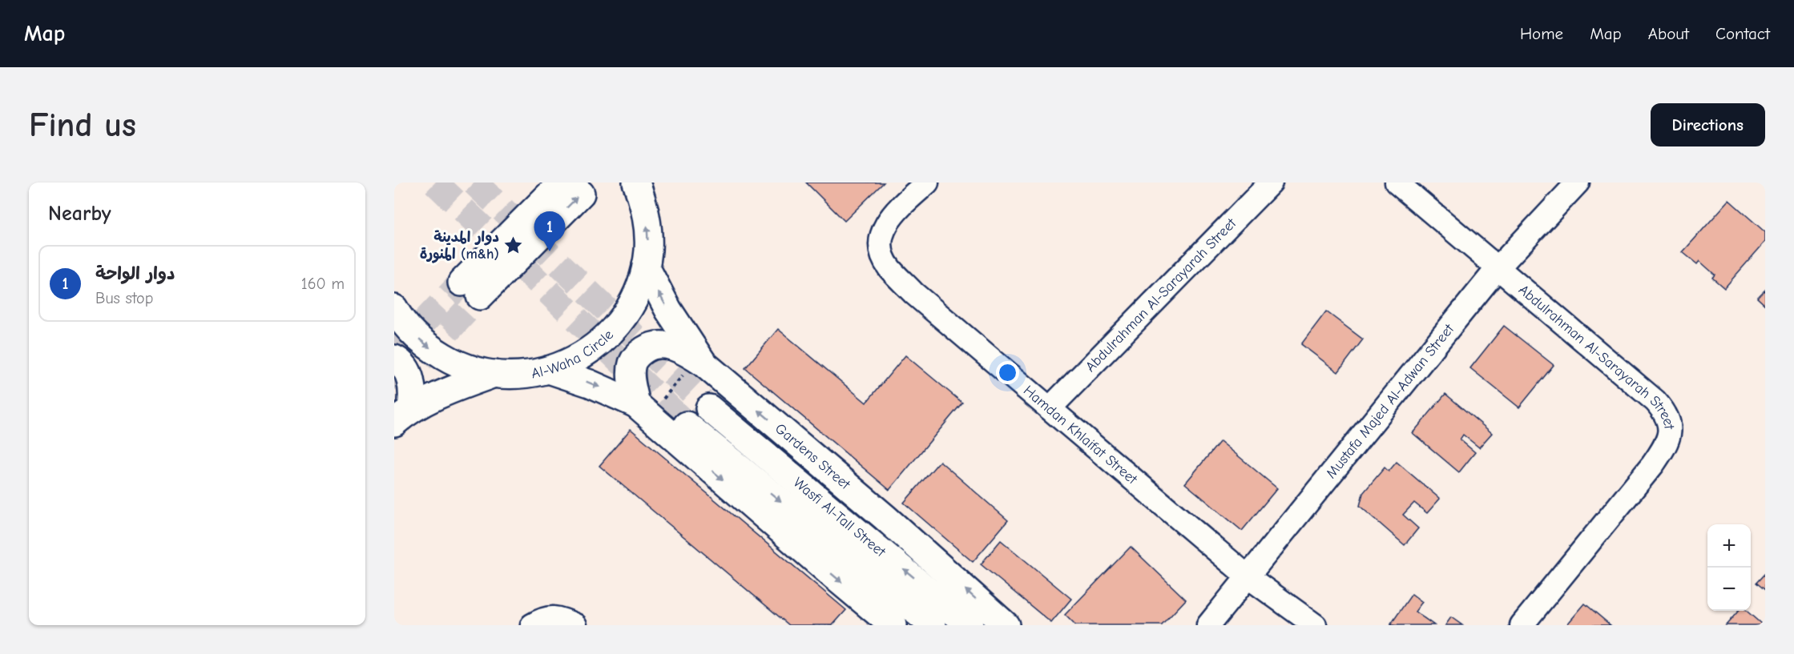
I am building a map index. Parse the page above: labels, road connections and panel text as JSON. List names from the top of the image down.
{
  "streets": {
    "street": [
      "Abdulrahman Al-Sarayarah Street",
      "Al-Waha Circle",
      "Mustafa Majed Al-Adwan Street",
      "Hamdan Khlaifat Street",
      "Gardens Street",
      "Wasfi Al-Tall Street"
    ]
  },
  "crossings": [
    ["Abdulrahman Al-Sarayarah Street", "Mustafa Majed Al-Adwan Street"],
    ["Abdulrahman Al-Sarayarah Street", "Hamdan Khlaifat Street"],
    ["Al-Waha Circle", "Gardens Street"],
    ["Mustafa Majed Al-Adwan Street", "Hamdan Khlaifat Street"]
  ],
  "places": {
    "place": ["دوار المدينة المنورة (m&h)"]
  },
  "page": {
    "header": "Map",
    "nav": [
      "Home",
      "Map",
      "About",
      "Contact"
    ],
    "buttons": "Directions",
    "title": "Find us",
    "heading": "Nearby",
    "pins": "1",
    "list": [
      {
        "mark": "1",
        "name": "دوار الواحة",
        "note": "Bus stop",
        "value": "160 m"
      }
    ],
    "map_buttons": ["+", "−"]
  }
}
